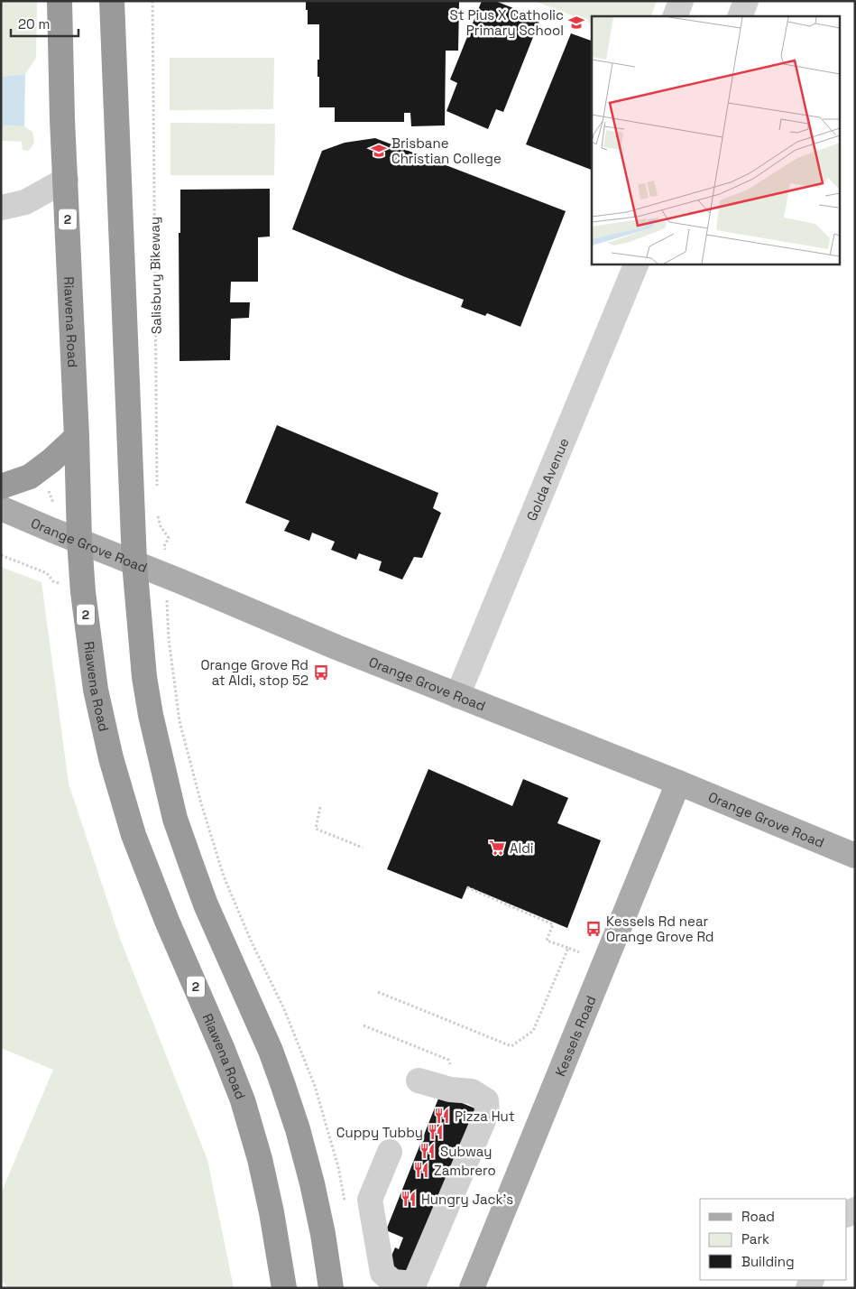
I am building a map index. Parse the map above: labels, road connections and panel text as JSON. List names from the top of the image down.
{
  "streets": {
    "highway": ["2", "Riawena Road"],
    "main road": ["Orange Grove Road", "Kessels Road"],
    "street": ["Golda Avenue"],
    "path": ["Salisbury Bikeway"]
  },
  "crossings": [
    ["Riawena Road", "Orange Grove Road"],
    ["Golda Avenue", "Orange Grove Road"],
    ["Orange Grove Road", "Kessels Road"]
  ],
  "places": {
    "school or university": ["St Pius X Catholic Primary School", "Brisbane Christian College"],
    "bus stop": ["Orange Grove Rd at Aldi, stop 52", "Kessels Rd near Orange Grove Rd"],
    "supermarket": ["Aldi"],
    "restaurant": [
      "Pizza Hut",
      "Cuppy Tubby",
      "Subway",
      "Zambrero",
      "Hungry Jack's"
    ]
  },
  "legend": ["Road", "Park", "Building"],
  "scale_bar": "20 m"
}
